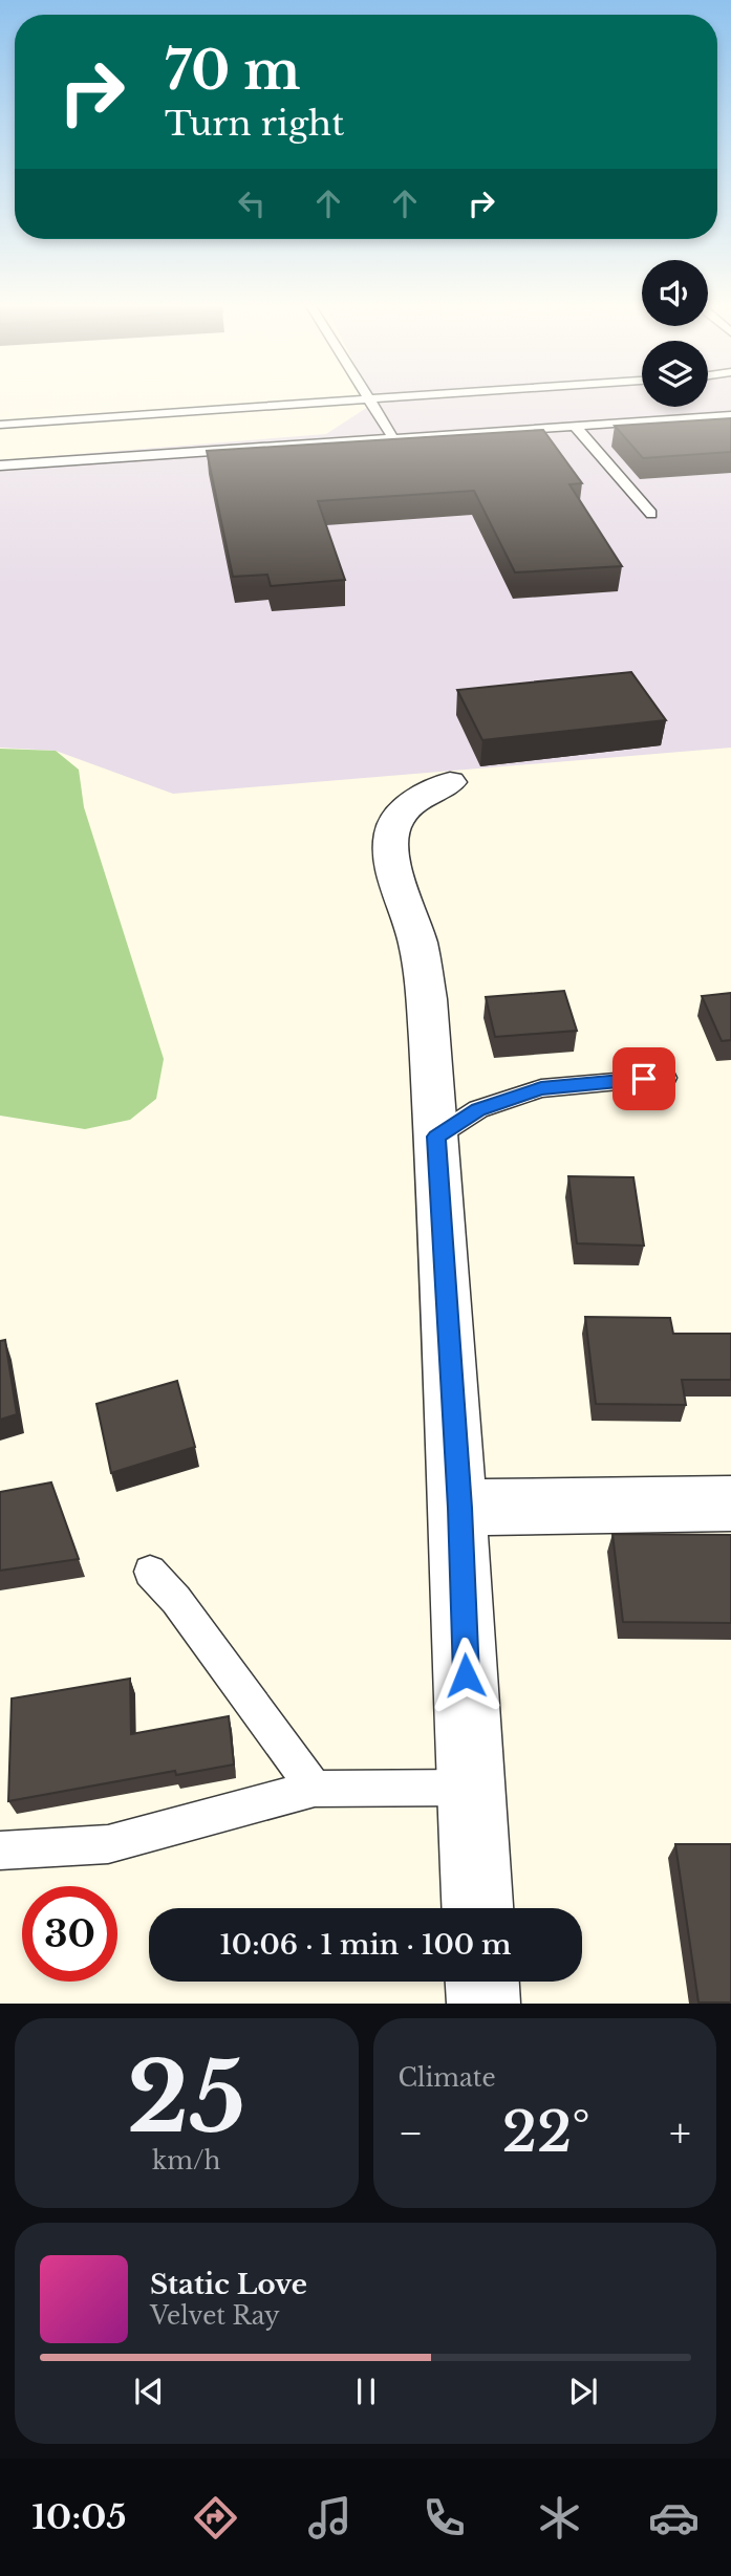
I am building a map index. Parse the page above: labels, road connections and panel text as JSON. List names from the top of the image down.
{
  "page": {
    "turn": ["70 m", "Turn right"],
    "limit": "30",
    "trip": "10:06 · 1 min · 100 m",
    "tile": [
      ["25", "km/h"],
      "Climate"
    ],
    "heat": ["−", "22°", "+"],
    "song": ["Static Love", "Velvet Ray"],
    "tabs": "10:05"
  }
}
